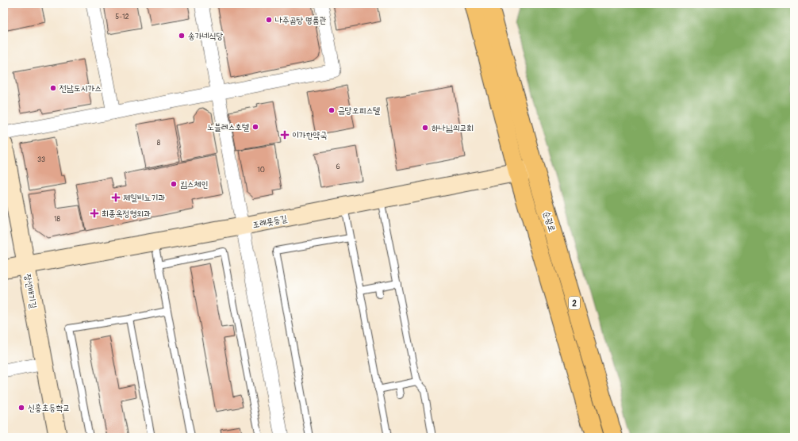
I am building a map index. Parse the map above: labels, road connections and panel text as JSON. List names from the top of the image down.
{
  "streets": {
    "main road": ["순광로", "2"],
    "street": ["조례못등길", "장선배기길"]
  },
  "crossings": [
    ["조례못등길", "순광로"],
    ["조례못등길", "장선배기길"]
  ],
  "places": {
    "other": [
      "나주곰탕 명품관",
      "송가네식당",
      "전남도시가스",
      "금당오피스텔",
      "노블레스호텔",
      "하나님의교회",
      "킴스체인",
      "신흥초등학교"
    ],
    "health": ["이가한약국", "제일비뇨기과", "최종옥정형외과"]
  },
  "house_numbers": [
    "5-12",
    "8",
    "33",
    "6",
    "10",
    "18"
  ]
}
